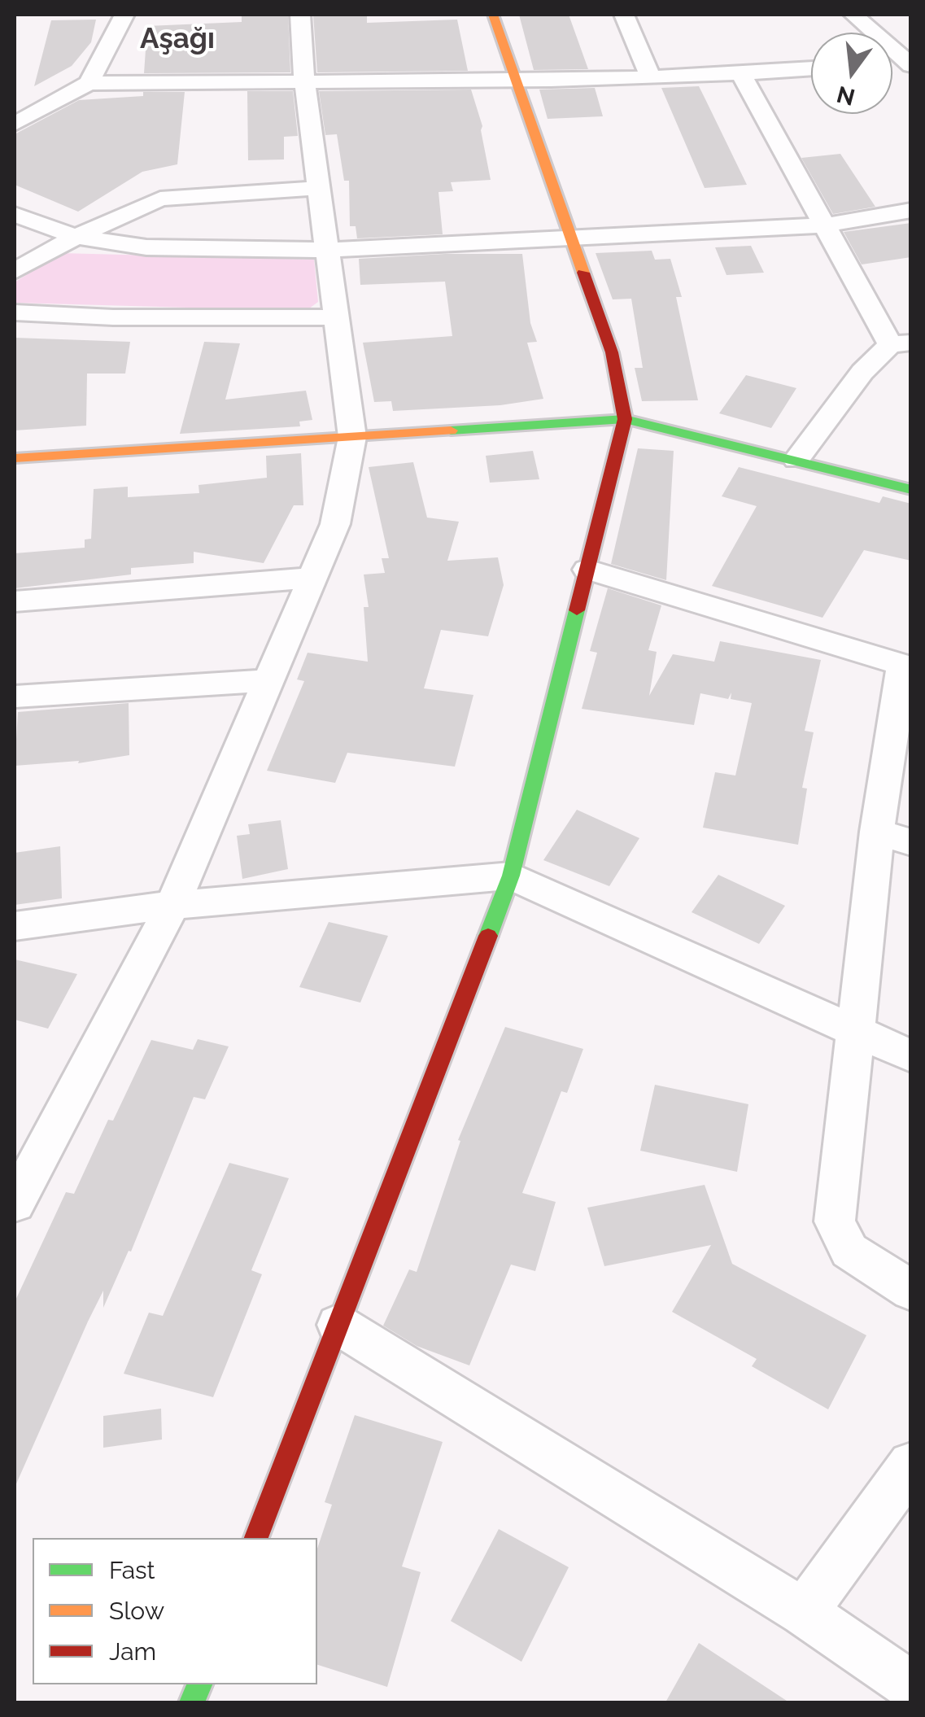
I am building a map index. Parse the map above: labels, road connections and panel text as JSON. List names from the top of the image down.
{
  "districts": ["Aşağı"],
  "legend": ["Fast", "Slow", "Jam"],
  "north": "bottom"
}
